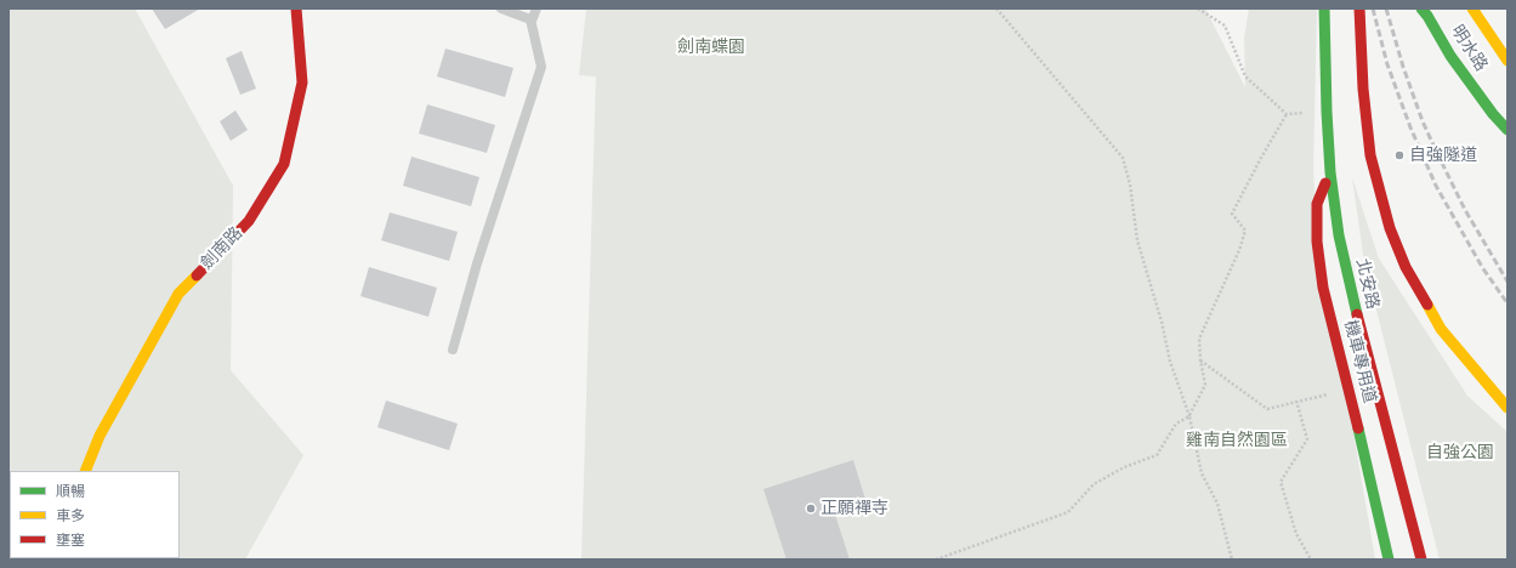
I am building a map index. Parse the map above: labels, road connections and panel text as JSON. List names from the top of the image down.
{
  "streets": {
    "street": [
      "明水路",
      "劍南路",
      "北安路",
      "機車專用道"
    ]
  },
  "crossings": [
    ["北安路", "機車專用道"]
  ],
  "parks": ["劍南蝶園", "雞南自然園區", "自強公園"],
  "places": ["自強隧道", "正願禪寺"],
  "legend": ["順暢", "車多", "壅塞"]
}
